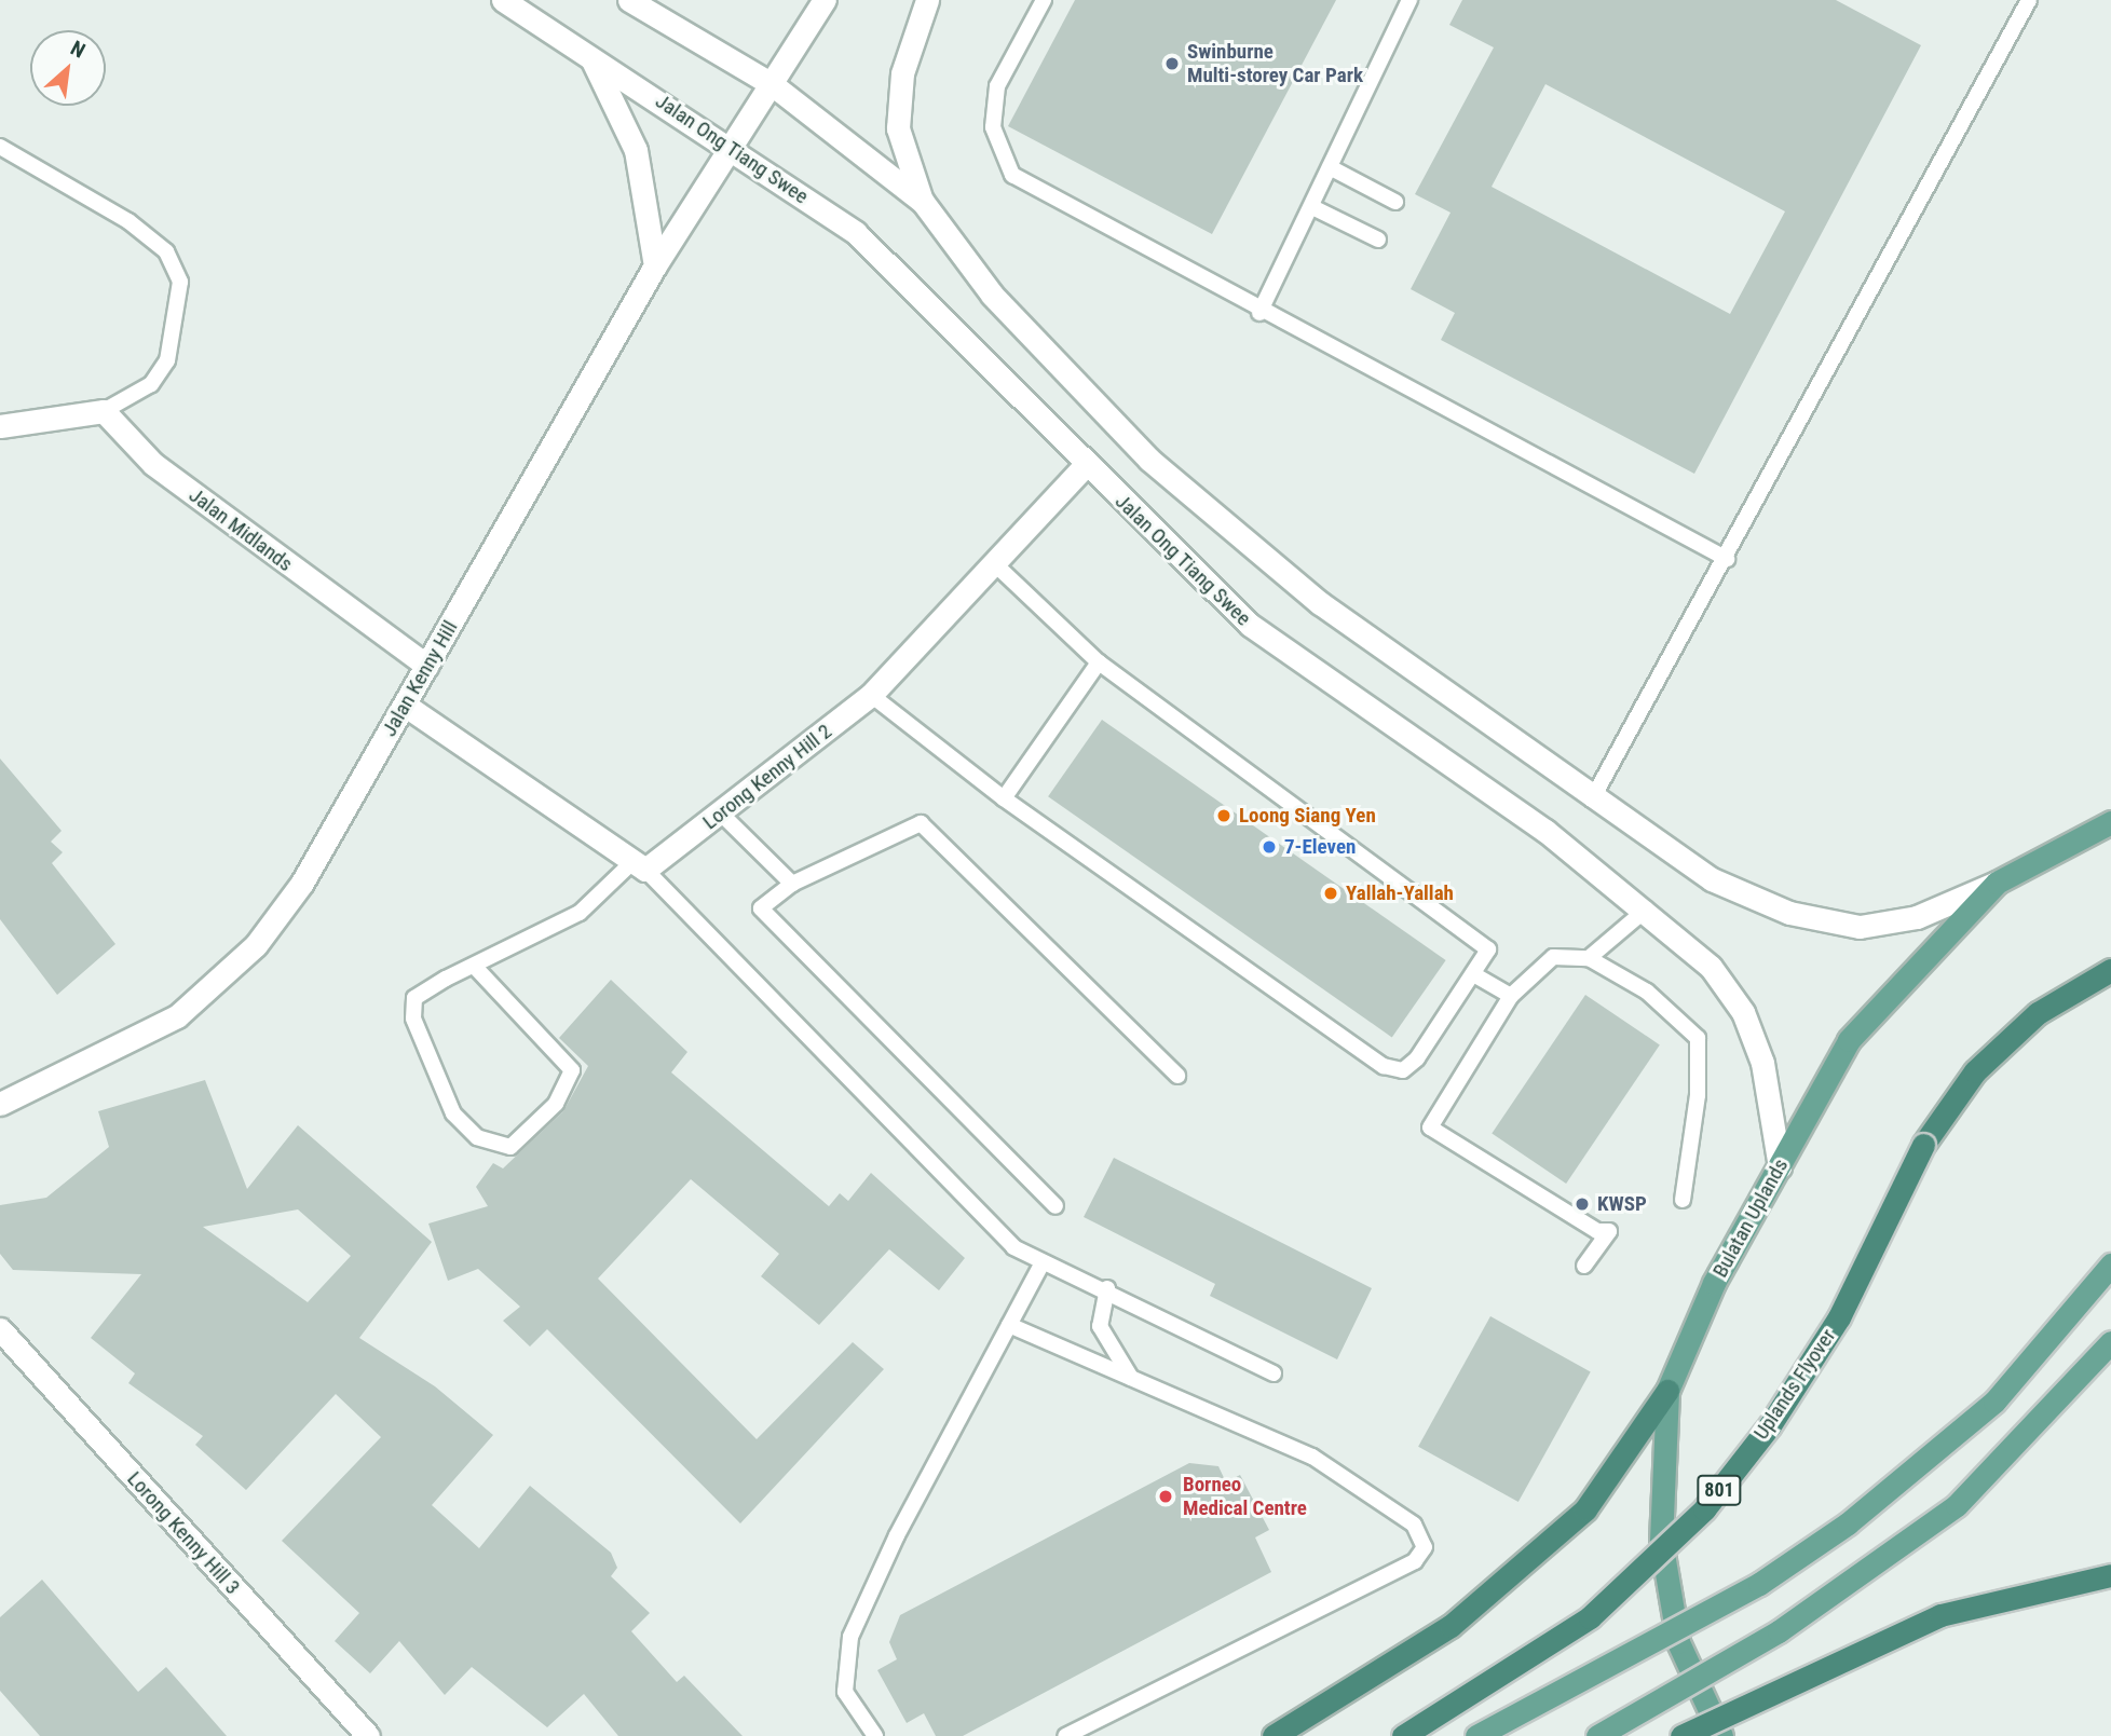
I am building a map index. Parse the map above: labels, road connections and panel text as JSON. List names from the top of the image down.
{
  "streets": {
    "highway": ["Uplands Flyover", "801"],
    "main road": [
      "Jalan Ong Tiang Swee",
      "Jalan Midlands",
      "Jalan Kenny Hill",
      "Lorong Kenny Hill 2",
      "Bulatan Uplands",
      "Lorong Kenny Hill 3"
    ]
  },
  "crossings": [
    ["Jalan Ong Tiang Swee", "Jalan Kenny Hill"],
    ["Jalan Ong Tiang Swee", "Lorong Kenny Hill 2"],
    ["Jalan Ong Tiang Swee", "Bulatan Uplands"],
    ["Jalan Midlands", "Jalan Kenny Hill"]
  ],
  "places": [
    "Swinburne Multi-storey Car Park",
    "Loong Siang Yen",
    "7-Eleven",
    "Yallah-Yallah",
    "KWSP",
    "Borneo Medical Centre"
  ],
  "north": "top right"
}
